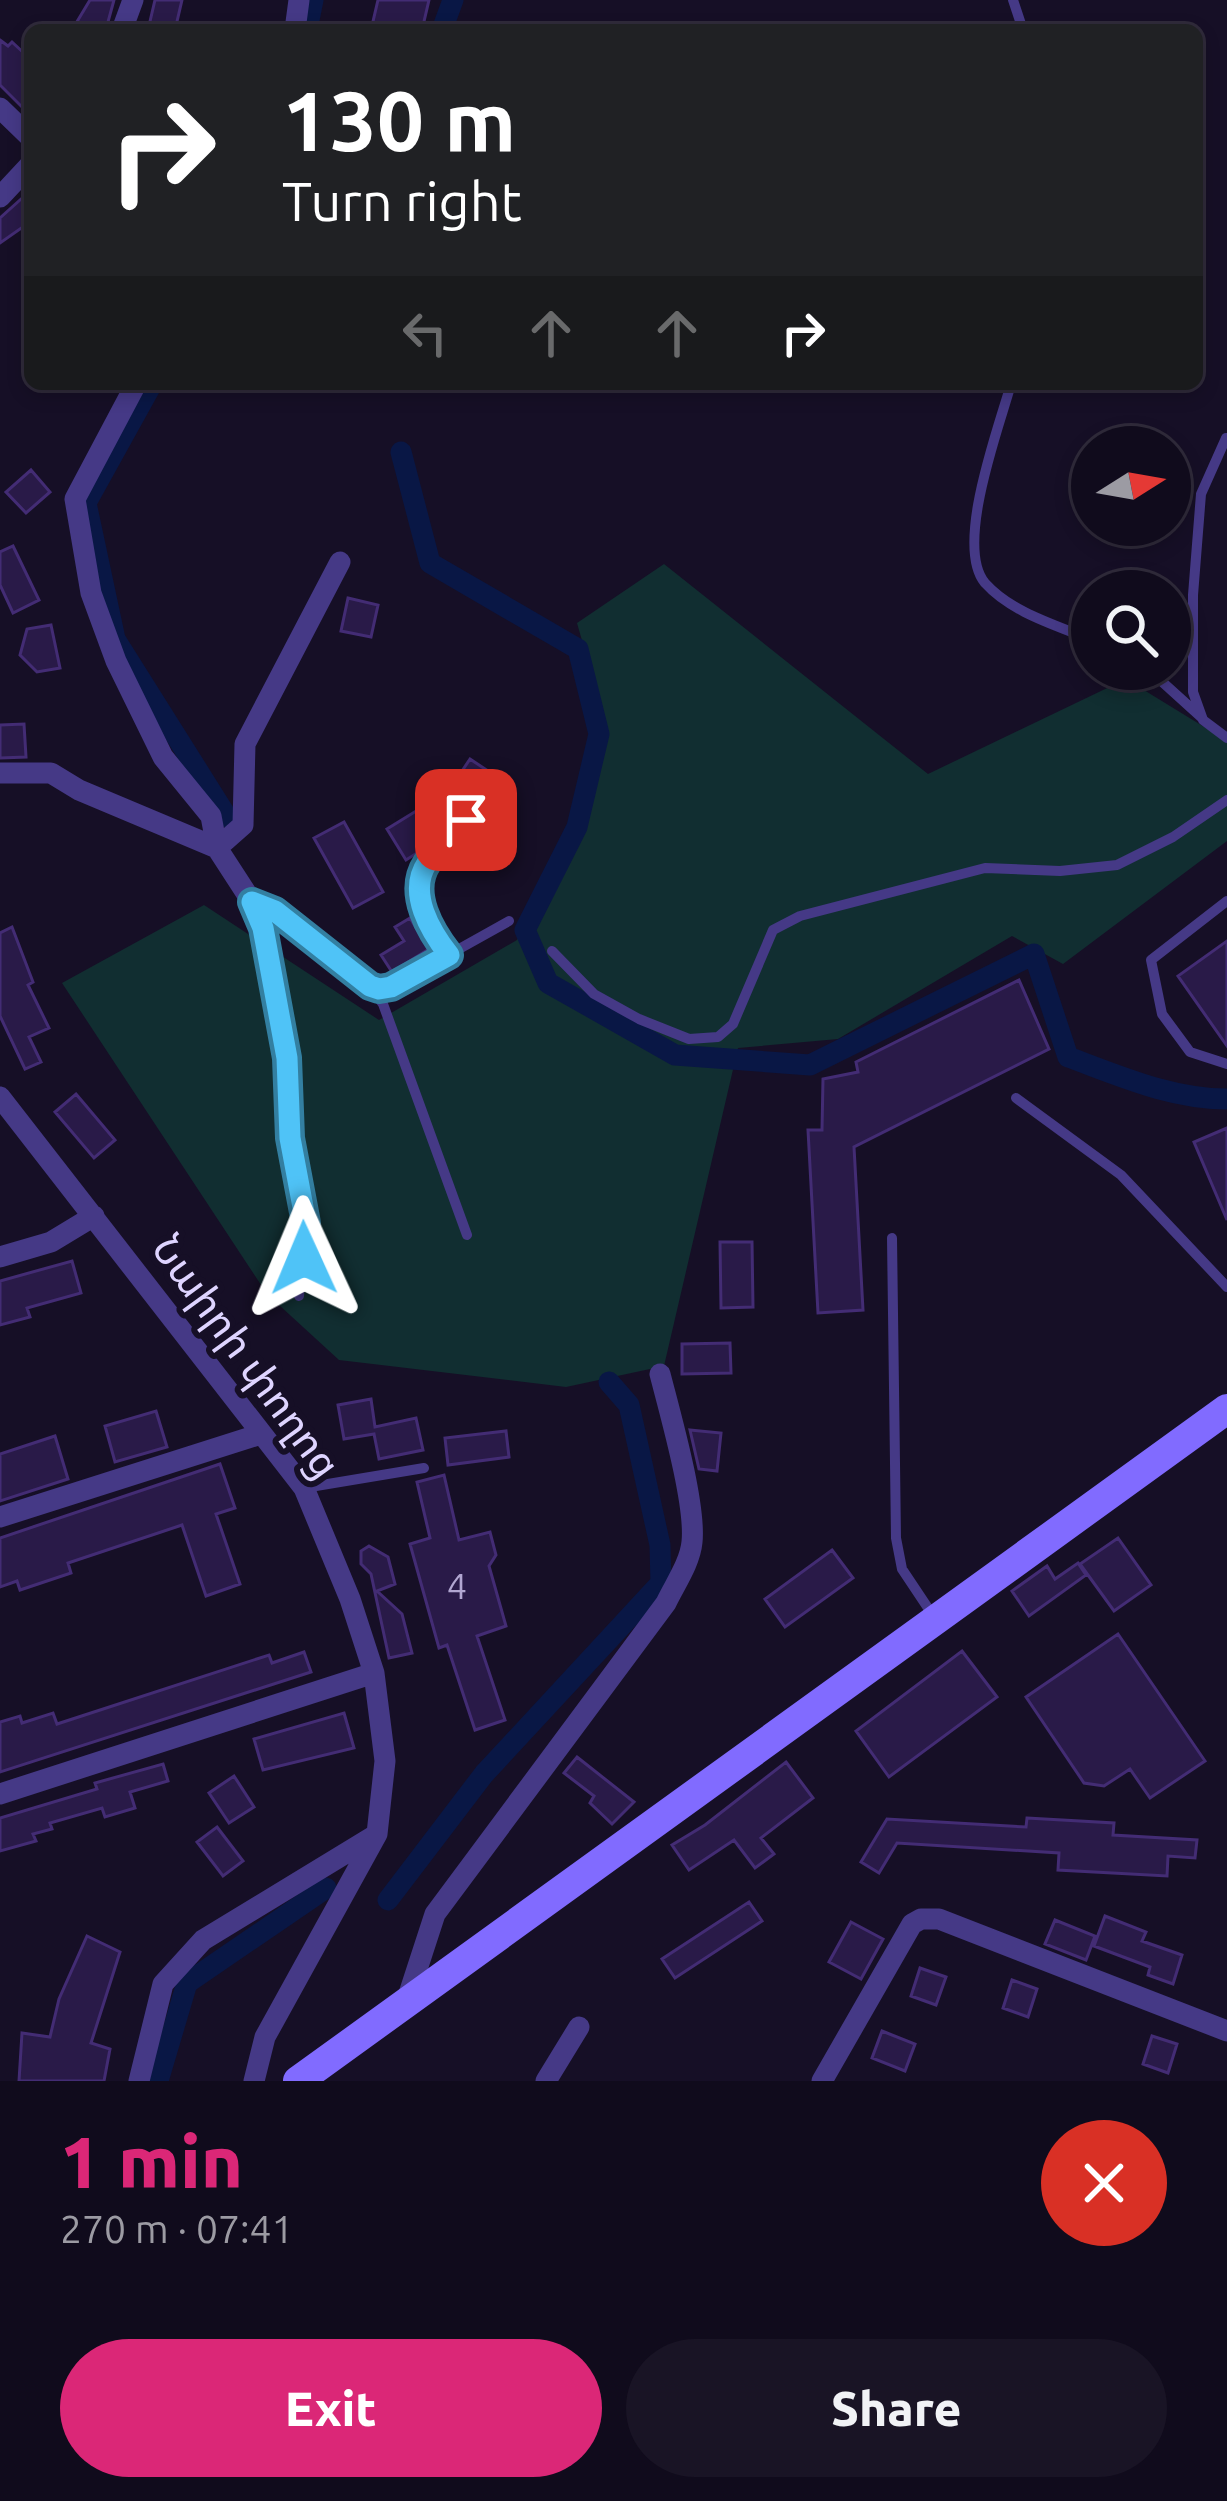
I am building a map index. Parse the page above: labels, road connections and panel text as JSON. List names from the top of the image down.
{
  "streets": {
    "street": ["Նաիրի փողոց"]
  },
  "house_numbers": ["4"],
  "north": "right",
  "page": {
    "turn": ["130 m", "Turn right"],
    "heading": ["1 min", "270 m · 07:41"],
    "buttons": ["Exit", "Share"]
  }
}
